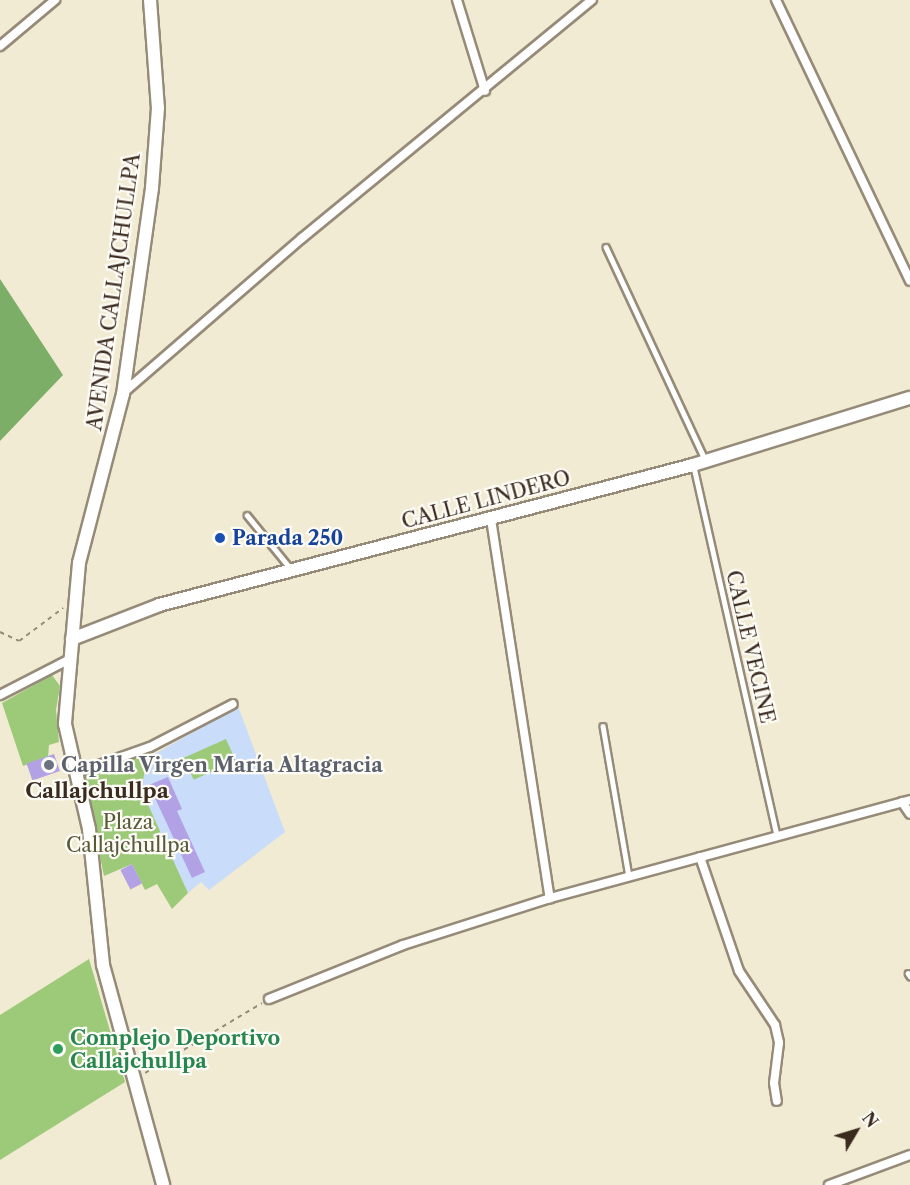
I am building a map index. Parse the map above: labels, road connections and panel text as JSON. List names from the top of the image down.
{
  "streets": {
    "main road": ["AVENIDA CALLAJCHULLPA", "CALLE LINDERO"],
    "lane": ["CALLE VECINE"]
  },
  "crossings": [
    ["AVENIDA CALLAJCHULLPA", "CALLE LINDERO"],
    ["CALLE LINDERO", "CALLE VECINE"]
  ],
  "districts": ["Callajchullpa"],
  "parks": ["Plaza Callajchullpa"],
  "places": ["Parada 250", "Capilla Virgen María Altagracia", "Complejo Deportivo Callajchullpa"],
  "north": "top right"
}
